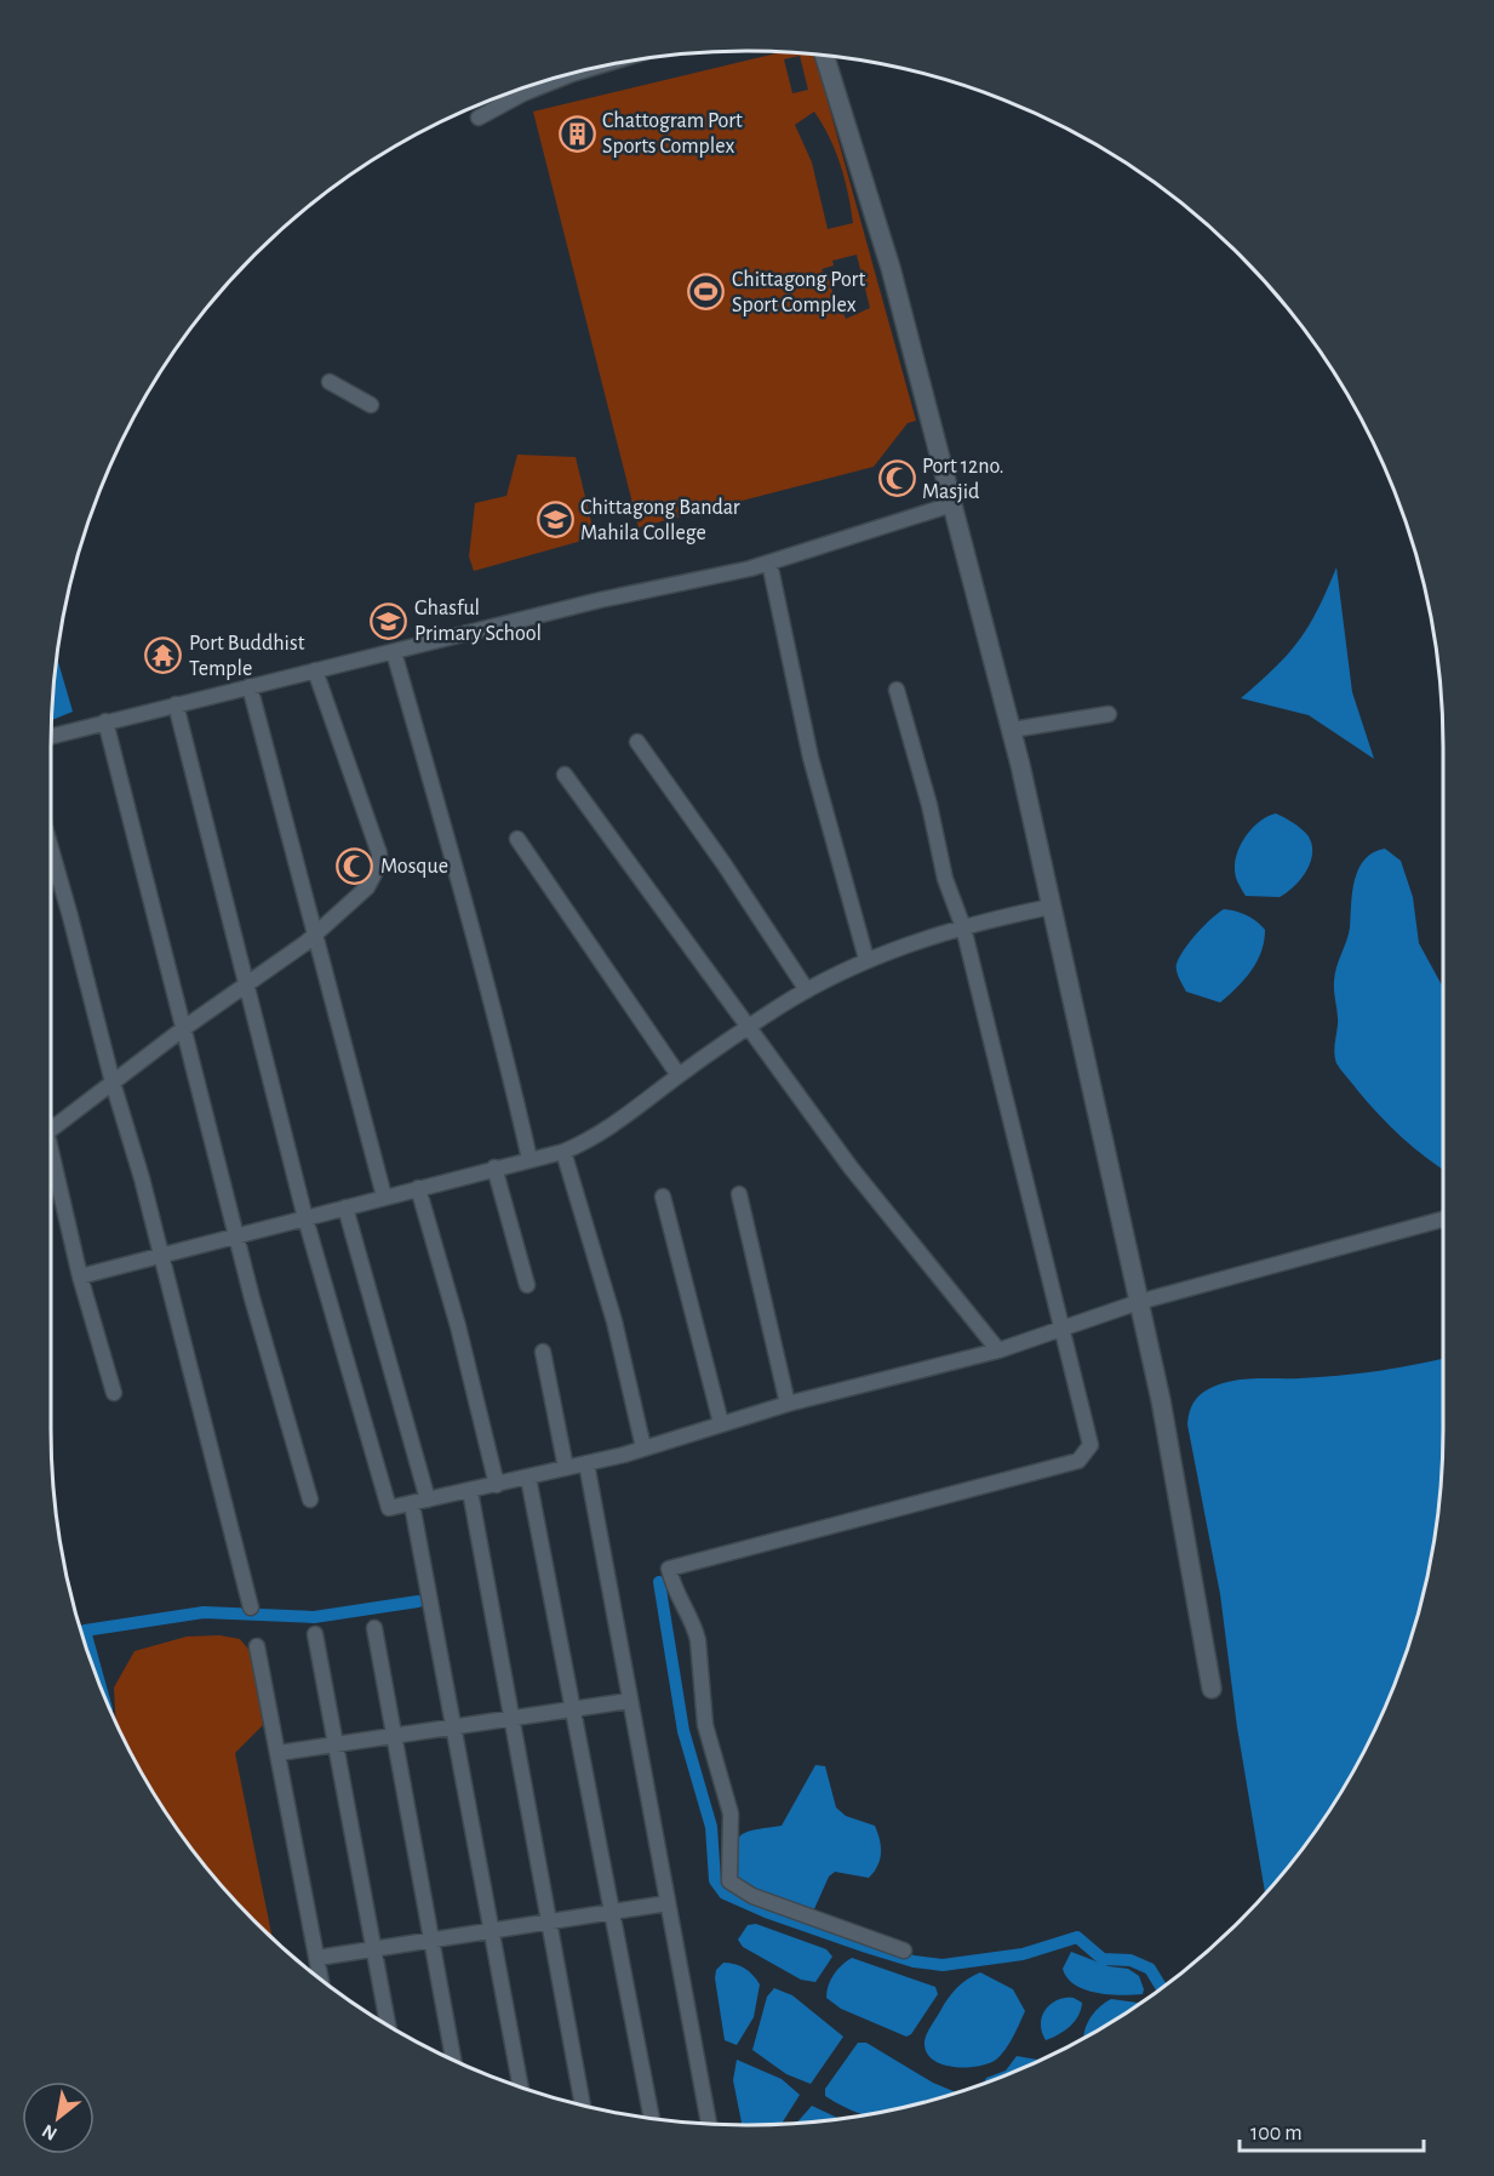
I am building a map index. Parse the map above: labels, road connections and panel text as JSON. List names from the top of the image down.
{
  "places": {
    "building": ["Chattogram Port Sports Complex"],
    "sports": ["Chittagong Port Sport Complex"],
    "mosque": ["Port 12no. Masjid", "Mosque"],
    "school or university": ["Chittagong Bandar Mahila College", "Ghasful Primary School"],
    "temple": ["Port Buddhist Temple"]
  },
  "scale_bar": "100 m",
  "north": "bottom left"
}
